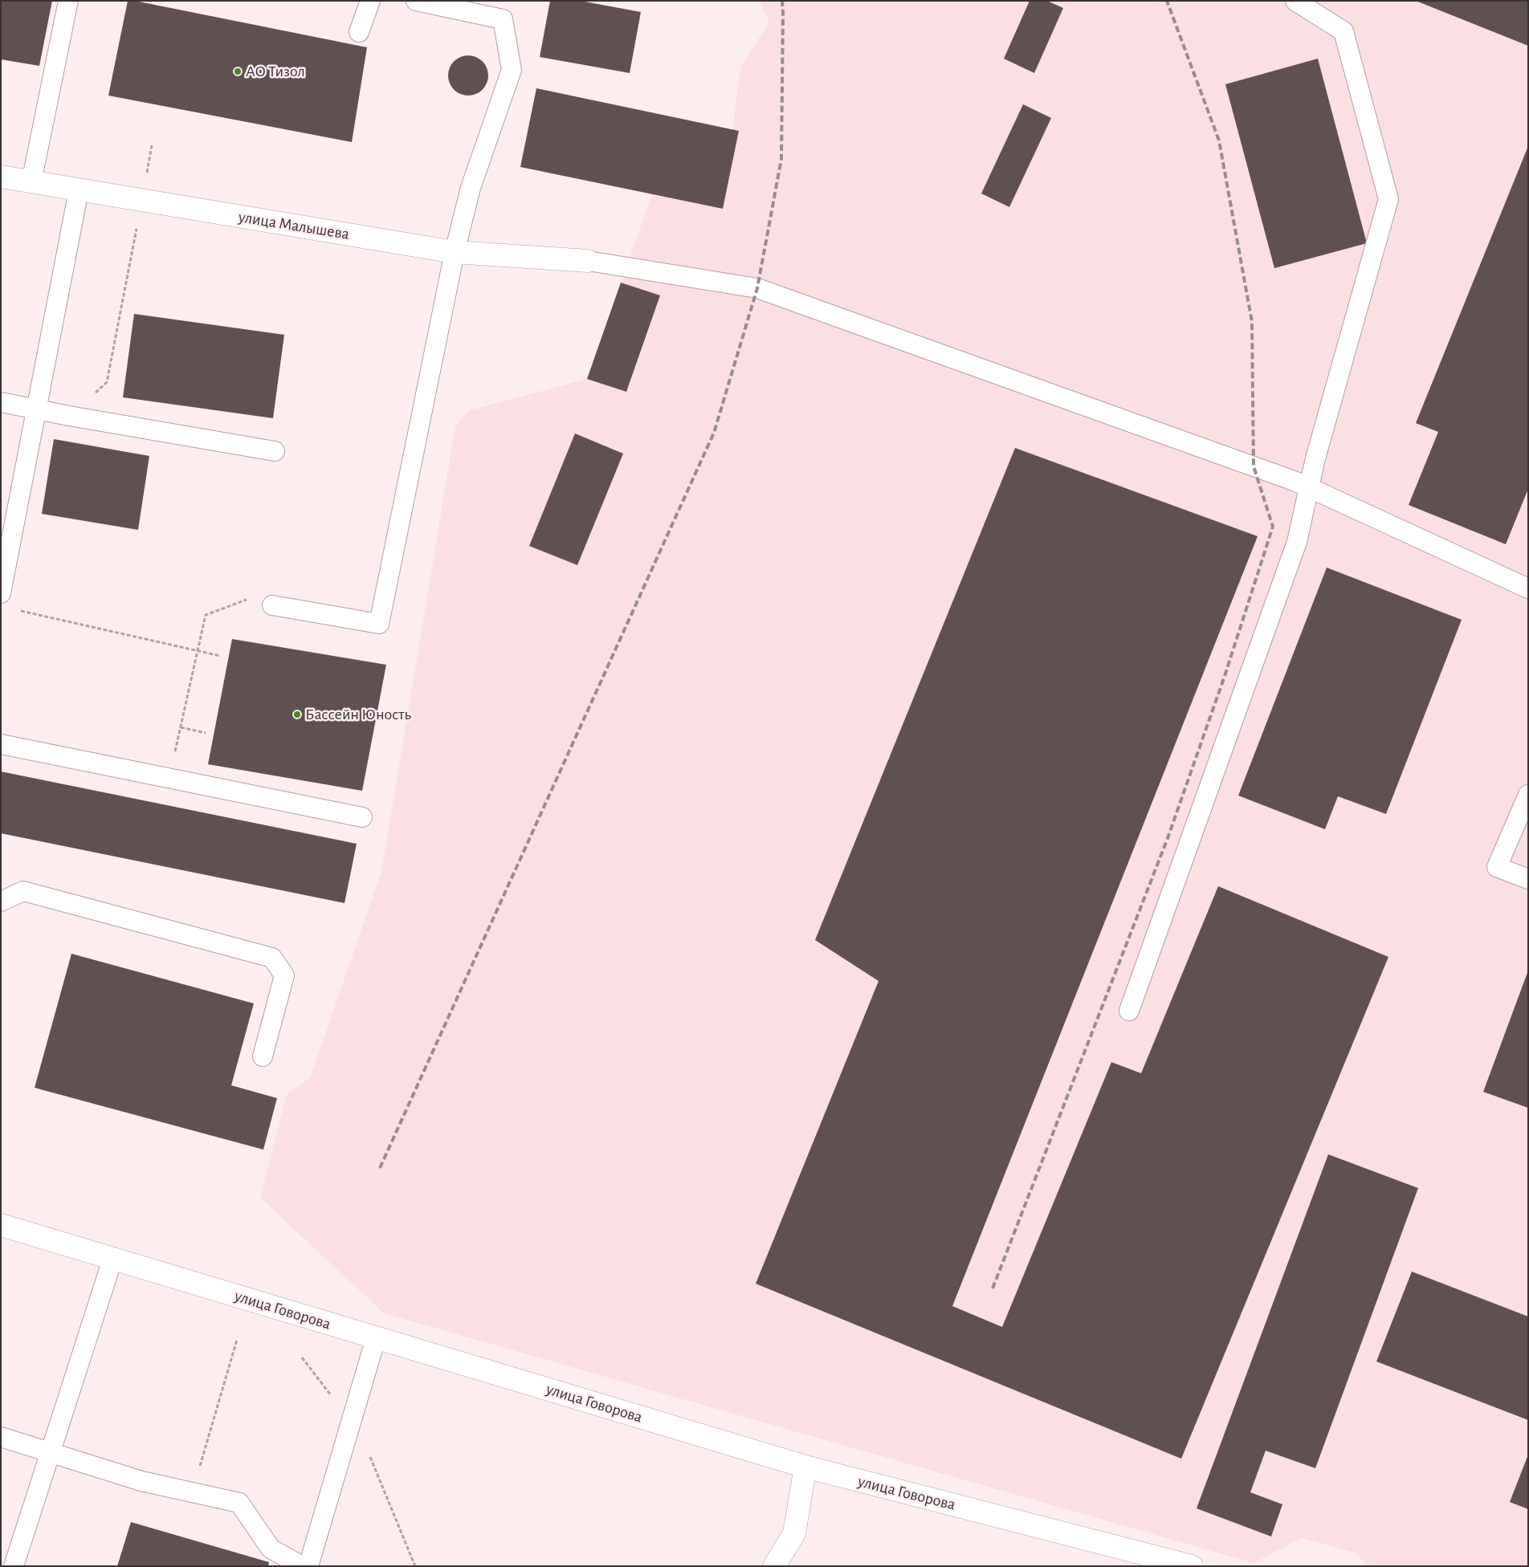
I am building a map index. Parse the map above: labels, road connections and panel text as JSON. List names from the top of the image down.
{
  "streets": {
    "main road": ["улица Малышева", "улица Говорова"]
  },
  "places": ["АО Тизол", "Бассейн Юность"]
}
